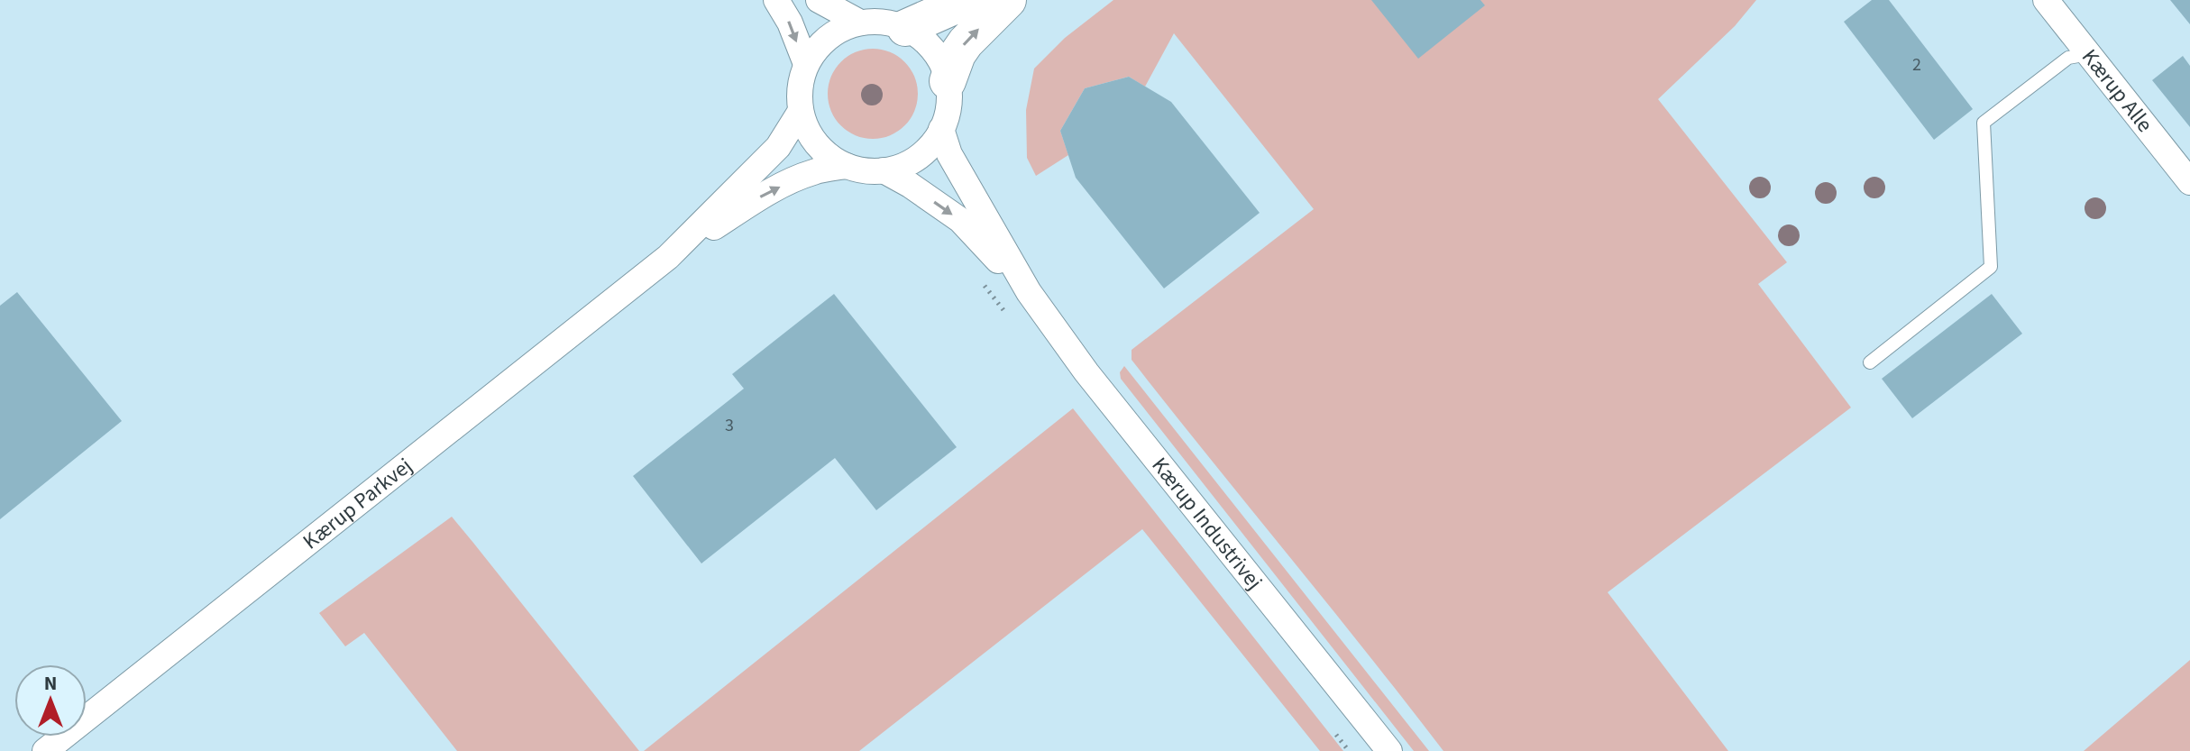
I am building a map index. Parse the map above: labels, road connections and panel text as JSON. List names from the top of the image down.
{
  "streets": {
    "street": ["Kærup Alle", "Kærup Parkvej", "Kærup Industrivej"]
  },
  "crossings": [
    ["Kærup Parkvej", "Kærup Industrivej"]
  ],
  "house_numbers": ["2", "3"],
  "north": "top"
}
